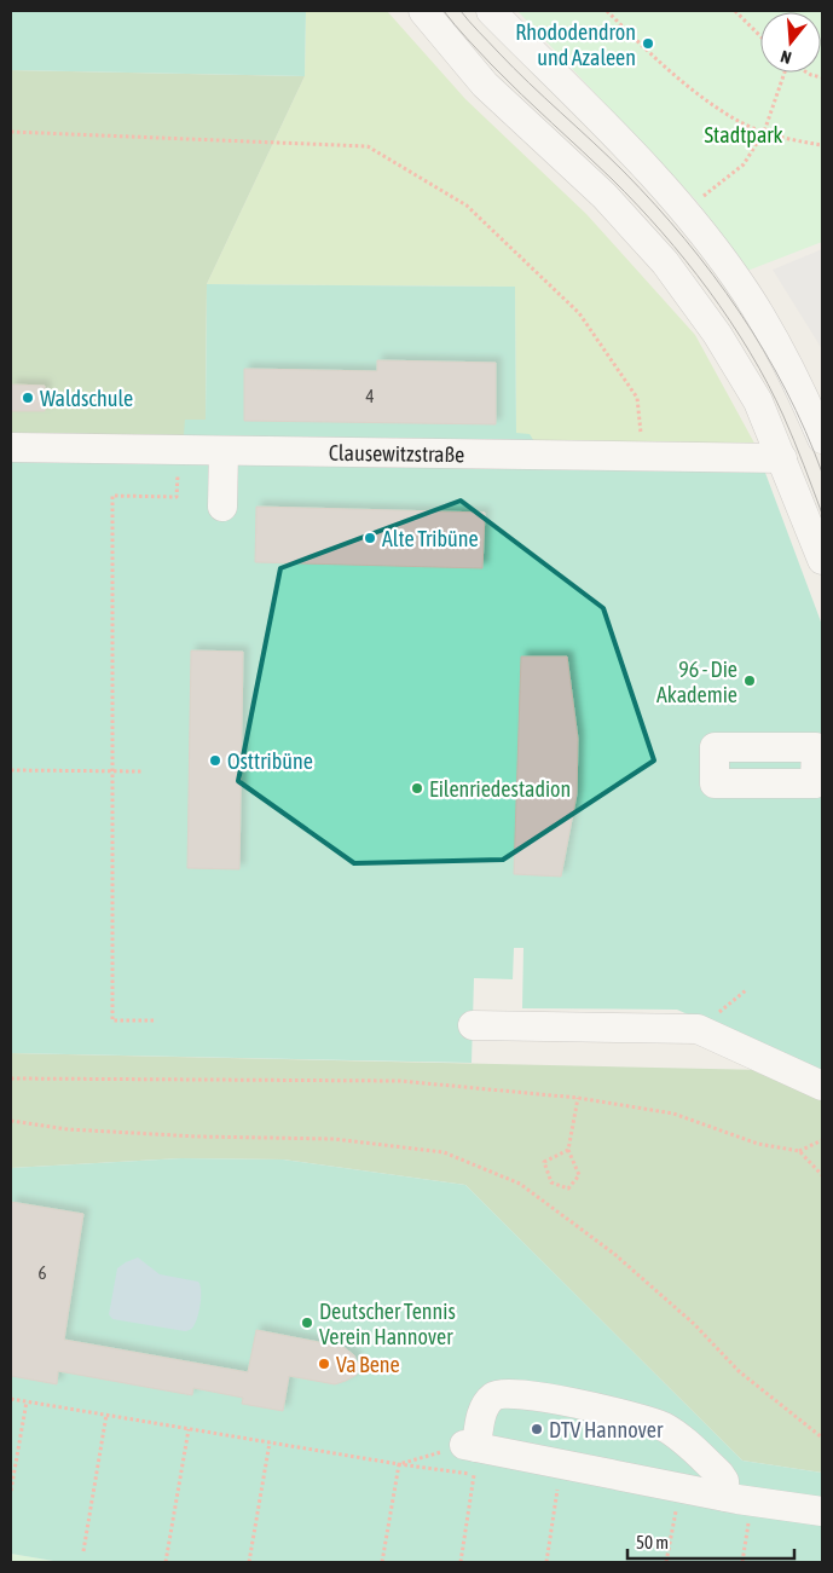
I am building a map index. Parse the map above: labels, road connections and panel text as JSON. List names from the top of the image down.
{
  "streets": {
    "street": ["Clausewitzstraße"]
  },
  "parks": ["Stadtpark"],
  "places": [
    "Rhododendron und Azaleen",
    "Waldschule",
    "Alte Tribüne",
    "96 - Die Akademie",
    "Osttribüne",
    "Eilenriedestadion",
    "Deutscher Tennis Verein Hannover",
    "Va Bene",
    "DTV Hannover"
  ],
  "house_numbers": ["4", "6"],
  "scale_bar": "50 m",
  "north": "bottom"
}
